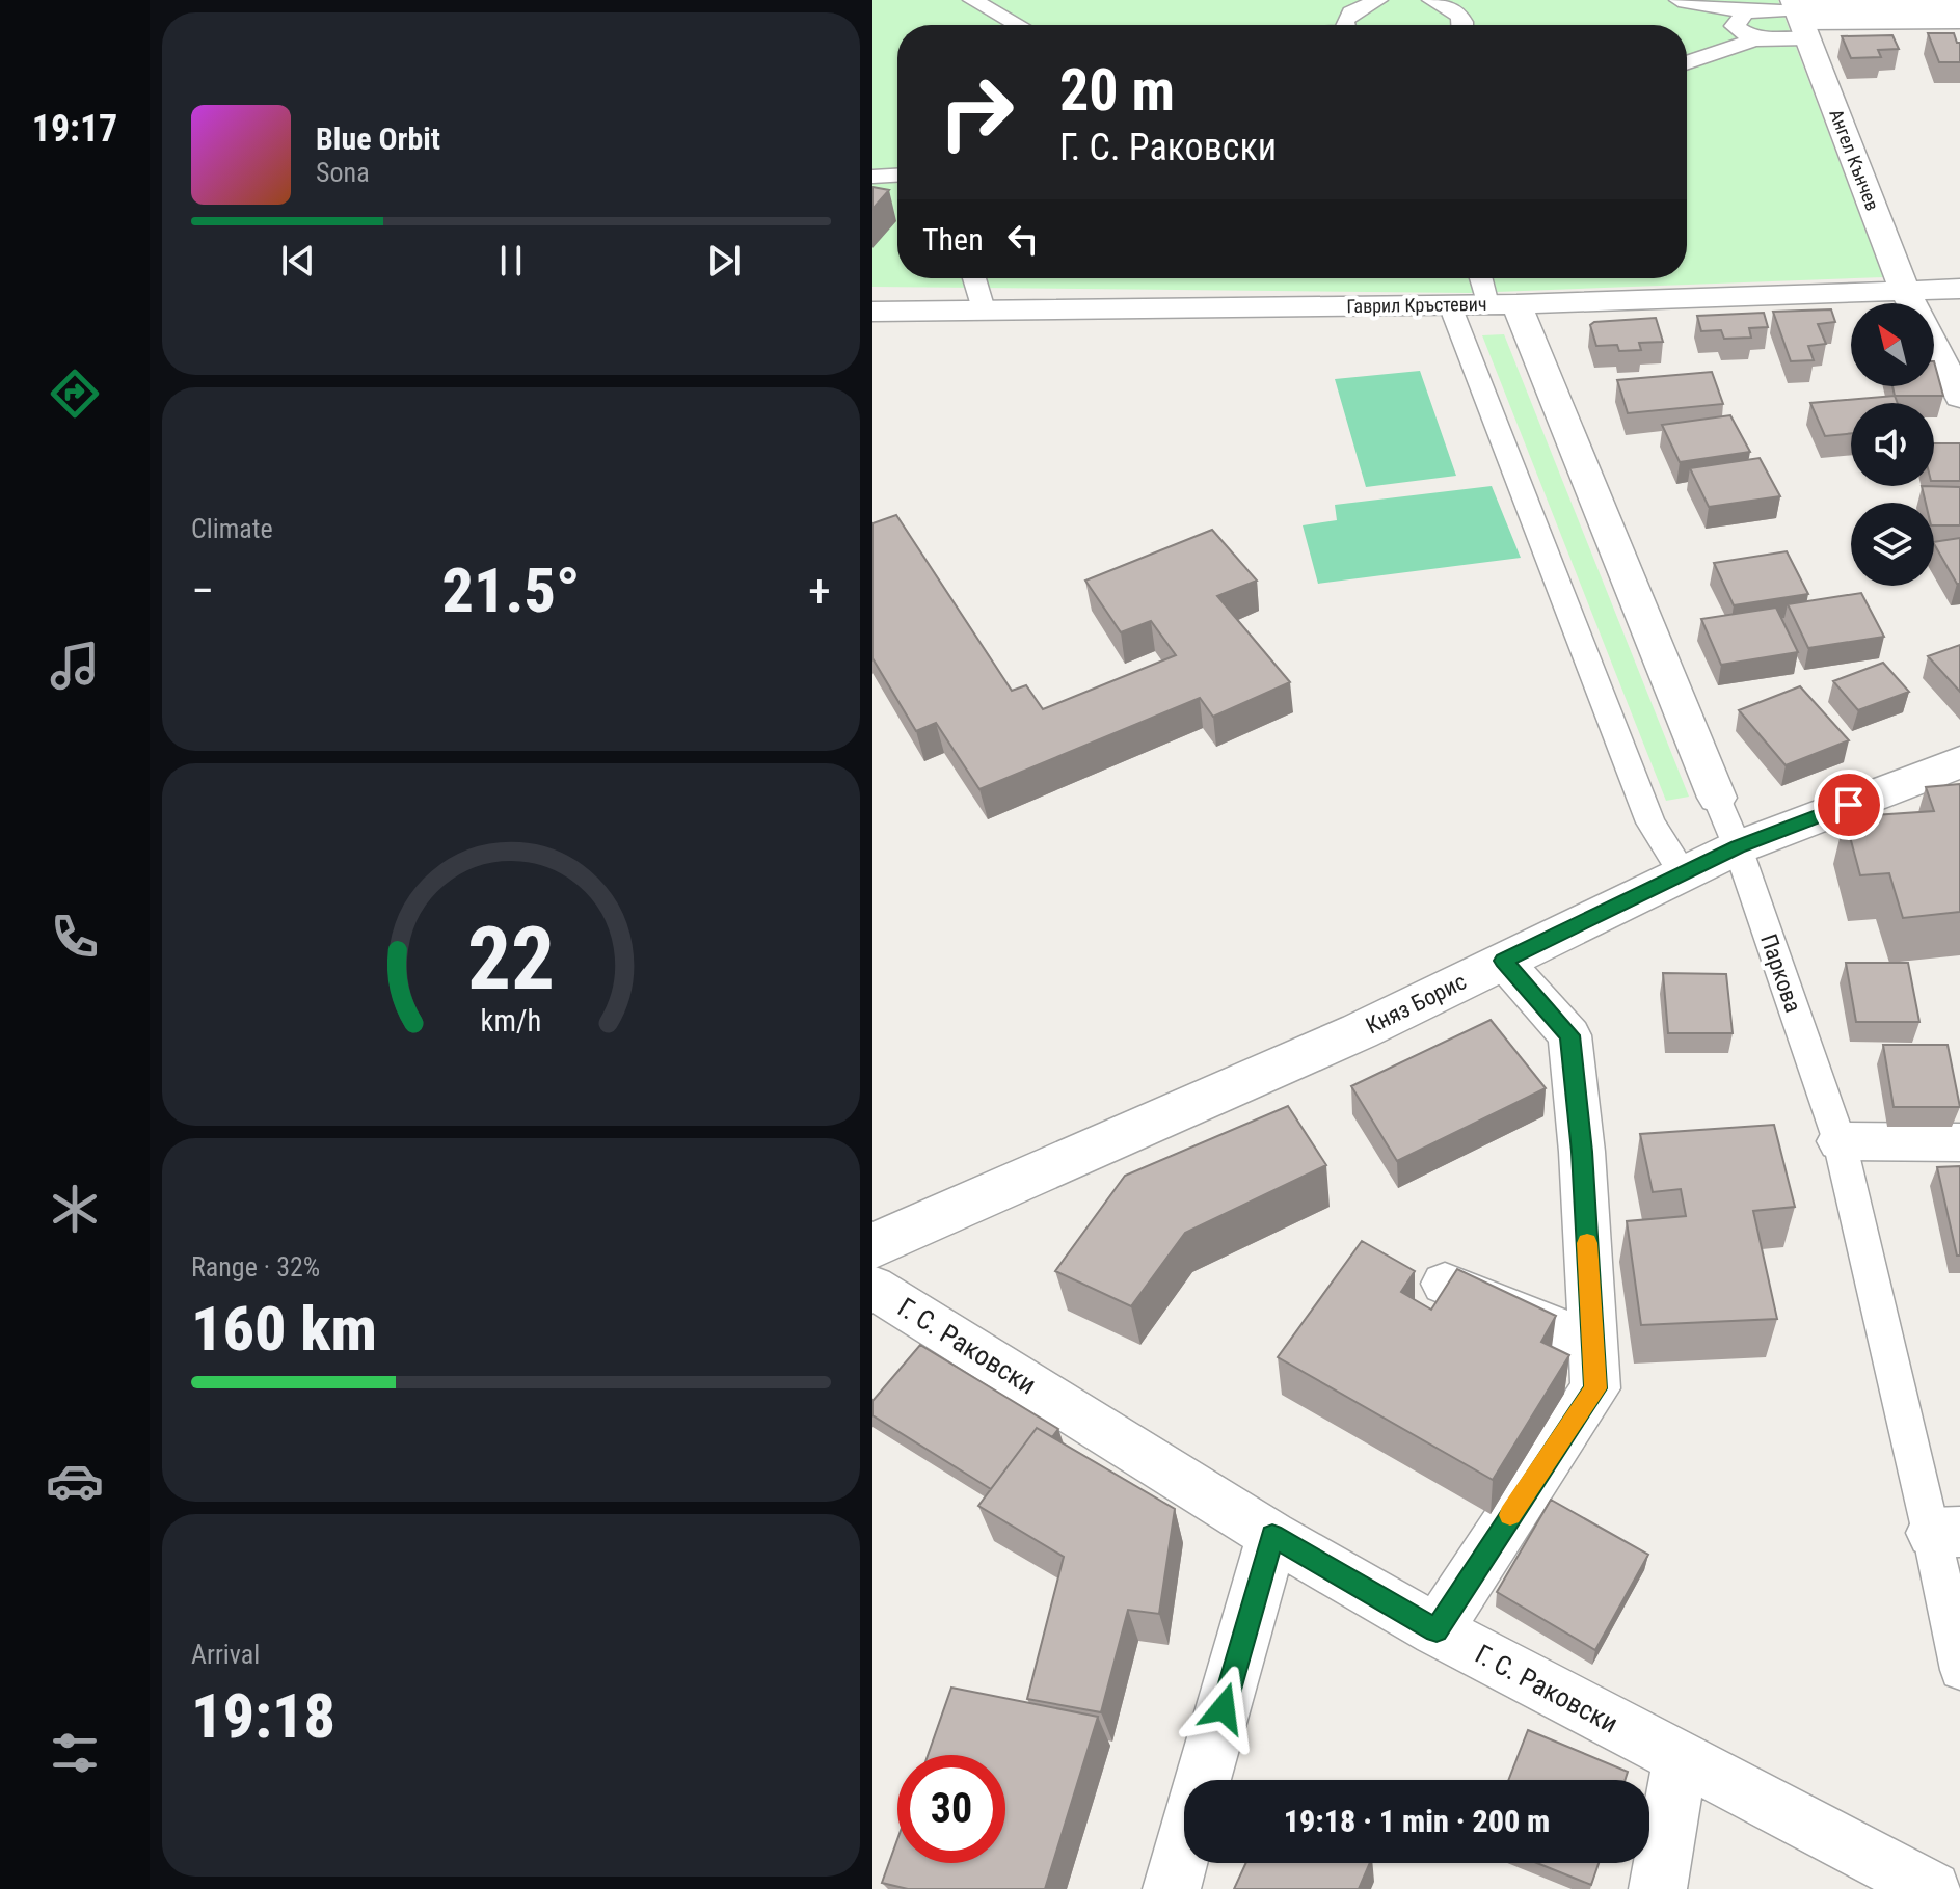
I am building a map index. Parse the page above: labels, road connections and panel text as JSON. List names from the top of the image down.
{
  "streets": {
    "street": [
      "Ангел Кънчев",
      "Гаврил Кръстевич",
      "Паркова",
      "Княз Борис",
      "Г. С. Раковски"
    ]
  },
  "crossings": [
    ["Ангел Кънчев", "Гаврил Кръстевич"],
    ["Гаврил Кръстевич", "Паркова"],
    ["Паркова", "Княз Борис"]
  ],
  "north": "top left",
  "page": {
    "tabs": "19:17",
    "turn": ["20 m", "Г. С. Раковски"],
    "song": ["Blue Orbit", "Sona"],
    "then": "Then",
    "tile": [
      "Climate",
      ["Range · 32%", "160 km"],
      ["Arrival", "19:18"]
    ],
    "heat": ["−", "21.5°", "+"],
    "limit": "30",
    "trip": "19:18 · 1 min · 200 m",
    "gauge": ["22", "km/h"]
  }
}
